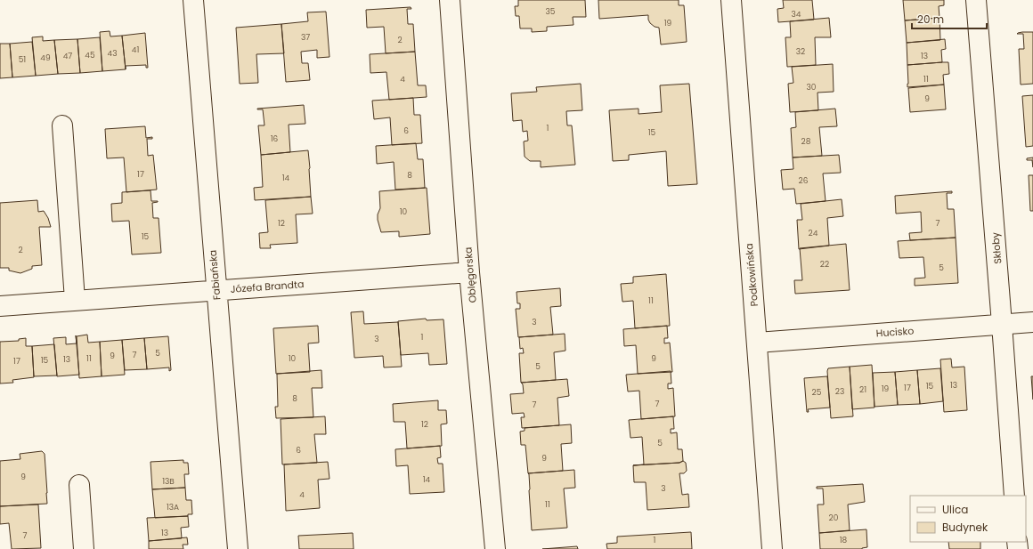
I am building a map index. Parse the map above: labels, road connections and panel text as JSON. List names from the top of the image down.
{
  "streets": {
    "street": [
      "Skłoby",
      "Fabiańska",
      "Oblęgorska",
      "Podkowińska",
      "Józefa Brandta",
      "Hucisko"
    ]
  },
  "crossings": [
    ["Skłoby", "Hucisko"],
    ["Fabiańska", "Józefa Brandta"],
    ["Oblęgorska", "Józefa Brandta"],
    ["Podkowińska", "Hucisko"]
  ],
  "house_numbers": [
    "35",
    "34",
    "19",
    "37",
    "2",
    "41",
    "32",
    "43",
    "45",
    "47",
    "13",
    "49",
    "51",
    "4",
    "11",
    "30",
    "9",
    "1",
    "6",
    "15",
    "16",
    "28",
    "17",
    "8",
    "14",
    "26",
    "10",
    "12",
    "7",
    "24",
    "15",
    "2",
    "22",
    "5",
    "11",
    "3",
    "1",
    "3",
    "5",
    "7",
    "9",
    "11",
    "10",
    "9",
    "13",
    "15",
    "17",
    "5",
    "13",
    "15",
    "17",
    "19",
    "21",
    "23",
    "25",
    "8",
    "7",
    "7",
    "12",
    "5",
    "6",
    "9",
    "9",
    "14",
    "13B",
    "3",
    "4",
    "11",
    "13A",
    "20",
    "13",
    "7",
    "1",
    "18"
  ],
  "legend": ["Ulica", "Budynek"],
  "scale_bar": "20 m"
}
